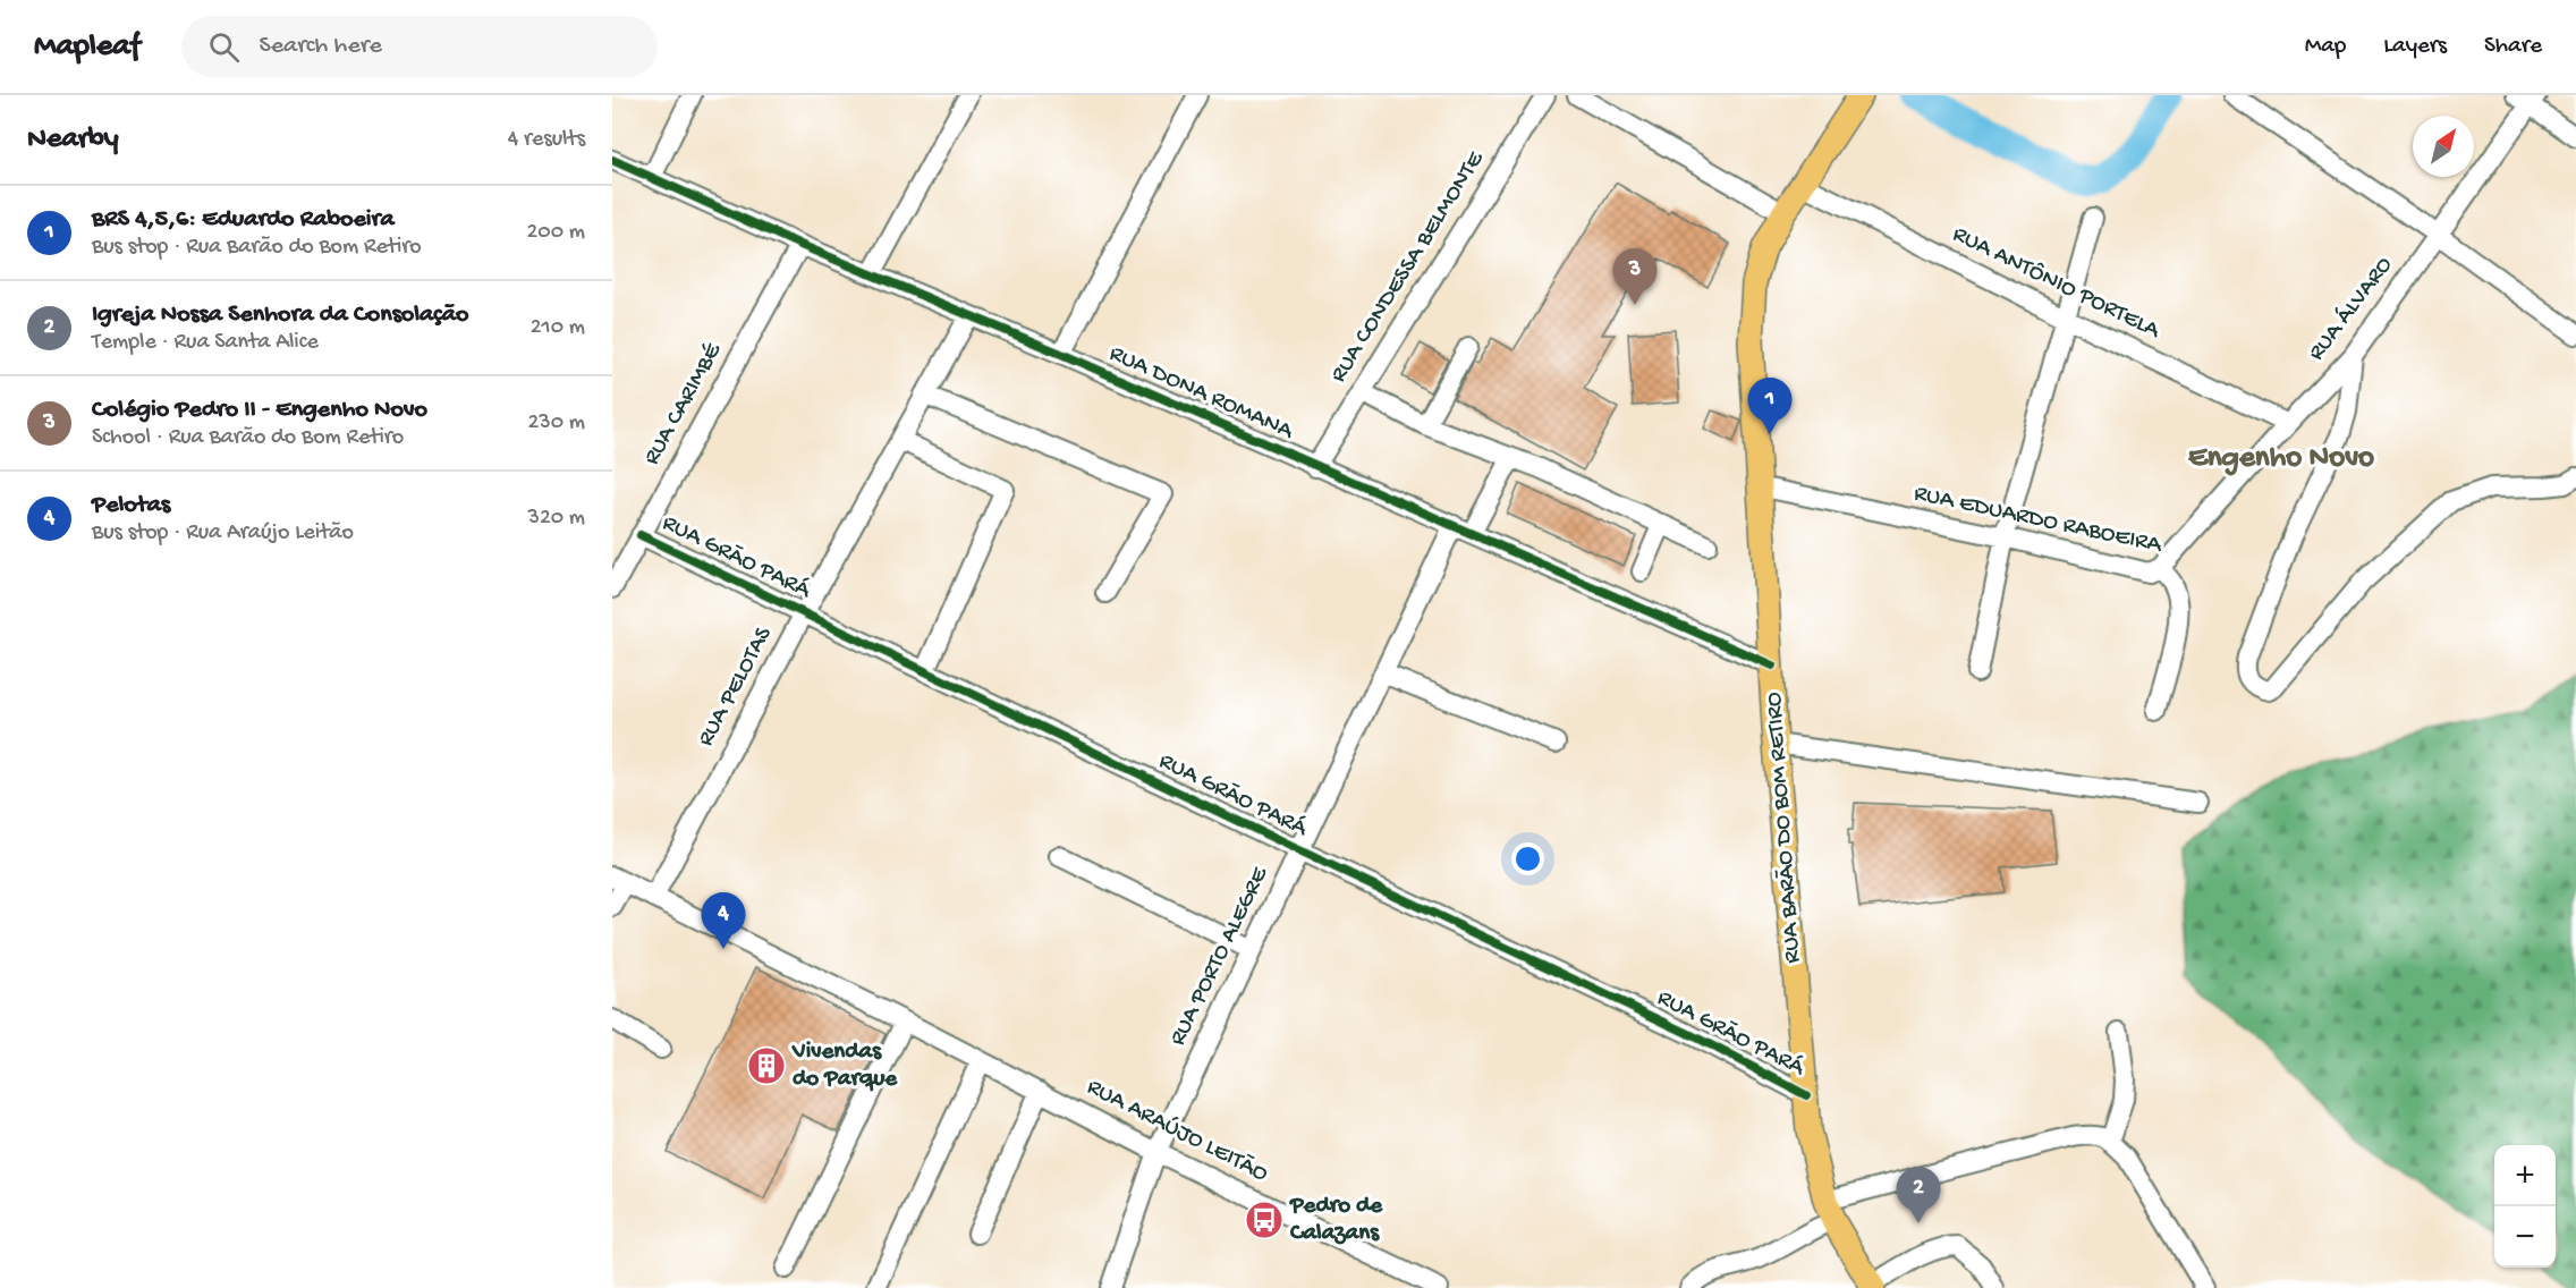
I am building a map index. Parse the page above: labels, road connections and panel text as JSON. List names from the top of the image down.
{
  "streets": {
    "main road": ["RUA BARÃO DO BOM RETIRO"],
    "street": [
      "RUA CONDESSA BELMONTE",
      "RUA ANTÔNIO PORTELA",
      "RUA ÁLVARO",
      "RUA DONA ROMANA",
      "RUA CARIMBÉ",
      "RUA EDUARDO RABOEIRA",
      "RUA GRÃO PARÁ",
      "RUA PELOTAS",
      "RUA PORTO ALEGRE",
      "RUA ARAÚJO LEITÃO"
    ]
  },
  "crossings": [
    ["RUA CONDESSA BELMONTE", "RUA DONA ROMANA"],
    ["RUA ANTÔNIO PORTELA", "RUA ÁLVARO"],
    ["RUA ANTÔNIO PORTELA", "RUA BARÃO DO BOM RETIRO"],
    ["RUA ÁLVARO", "RUA EDUARDO RABOEIRA"],
    ["RUA DONA ROMANA", "RUA CARIMBÉ"],
    ["RUA DONA ROMANA", "RUA PELOTAS"],
    ["RUA DONA ROMANA", "RUA BARÃO DO BOM RETIRO"],
    ["RUA DONA ROMANA", "RUA PORTO ALEGRE"],
    ["RUA CARIMBÉ", "RUA GRÃO PARÁ"],
    ["RUA EDUARDO RABOEIRA", "RUA BARÃO DO BOM RETIRO"],
    ["RUA GRÃO PARÁ", "RUA PELOTAS"],
    ["RUA GRÃO PARÁ", "RUA BARÃO DO BOM RETIRO"],
    ["RUA GRÃO PARÁ", "RUA PORTO ALEGRE"],
    ["RUA PELOTAS", "RUA ARAÚJO LEITÃO"],
    ["RUA PORTO ALEGRE", "RUA ARAÚJO LEITÃO"]
  ],
  "districts": ["Engenho Novo"],
  "places": {
    "building": ["Vivendas do Parque"],
    "bus stop": ["Pedro de Calazans"]
  },
  "north": "top right",
  "page": {
    "header": "Mapleaf",
    "search": "Search here",
    "nav": ["Map", "Layers", "Share"],
    "heading": ["Nearby", "4 results"],
    "list": [
      {
        "mark": "1",
        "name": "BRS 4,5,6: Eduardo Raboeira",
        "note": "Bus stop · Rua Barão do Bom Retiro",
        "value": "200 m"
      },
      {
        "mark": "2",
        "name": "Igreja Nossa Senhora da Consolação",
        "note": "Temple · Rua Santa Alice",
        "value": "210 m"
      },
      {
        "mark": "3",
        "name": "Colégio Pedro II - Engenho Novo",
        "note": "School · Rua Barão do Bom Retiro",
        "value": "230 m"
      },
      {
        "mark": "4",
        "name": "Pelotas",
        "note": "Bus stop · Rua Araújo Leitão",
        "value": "320 m"
      }
    ],
    "pins": [
      "3",
      "1",
      "4",
      "2"
    ],
    "map_buttons": ["+", "−"]
  }
}
